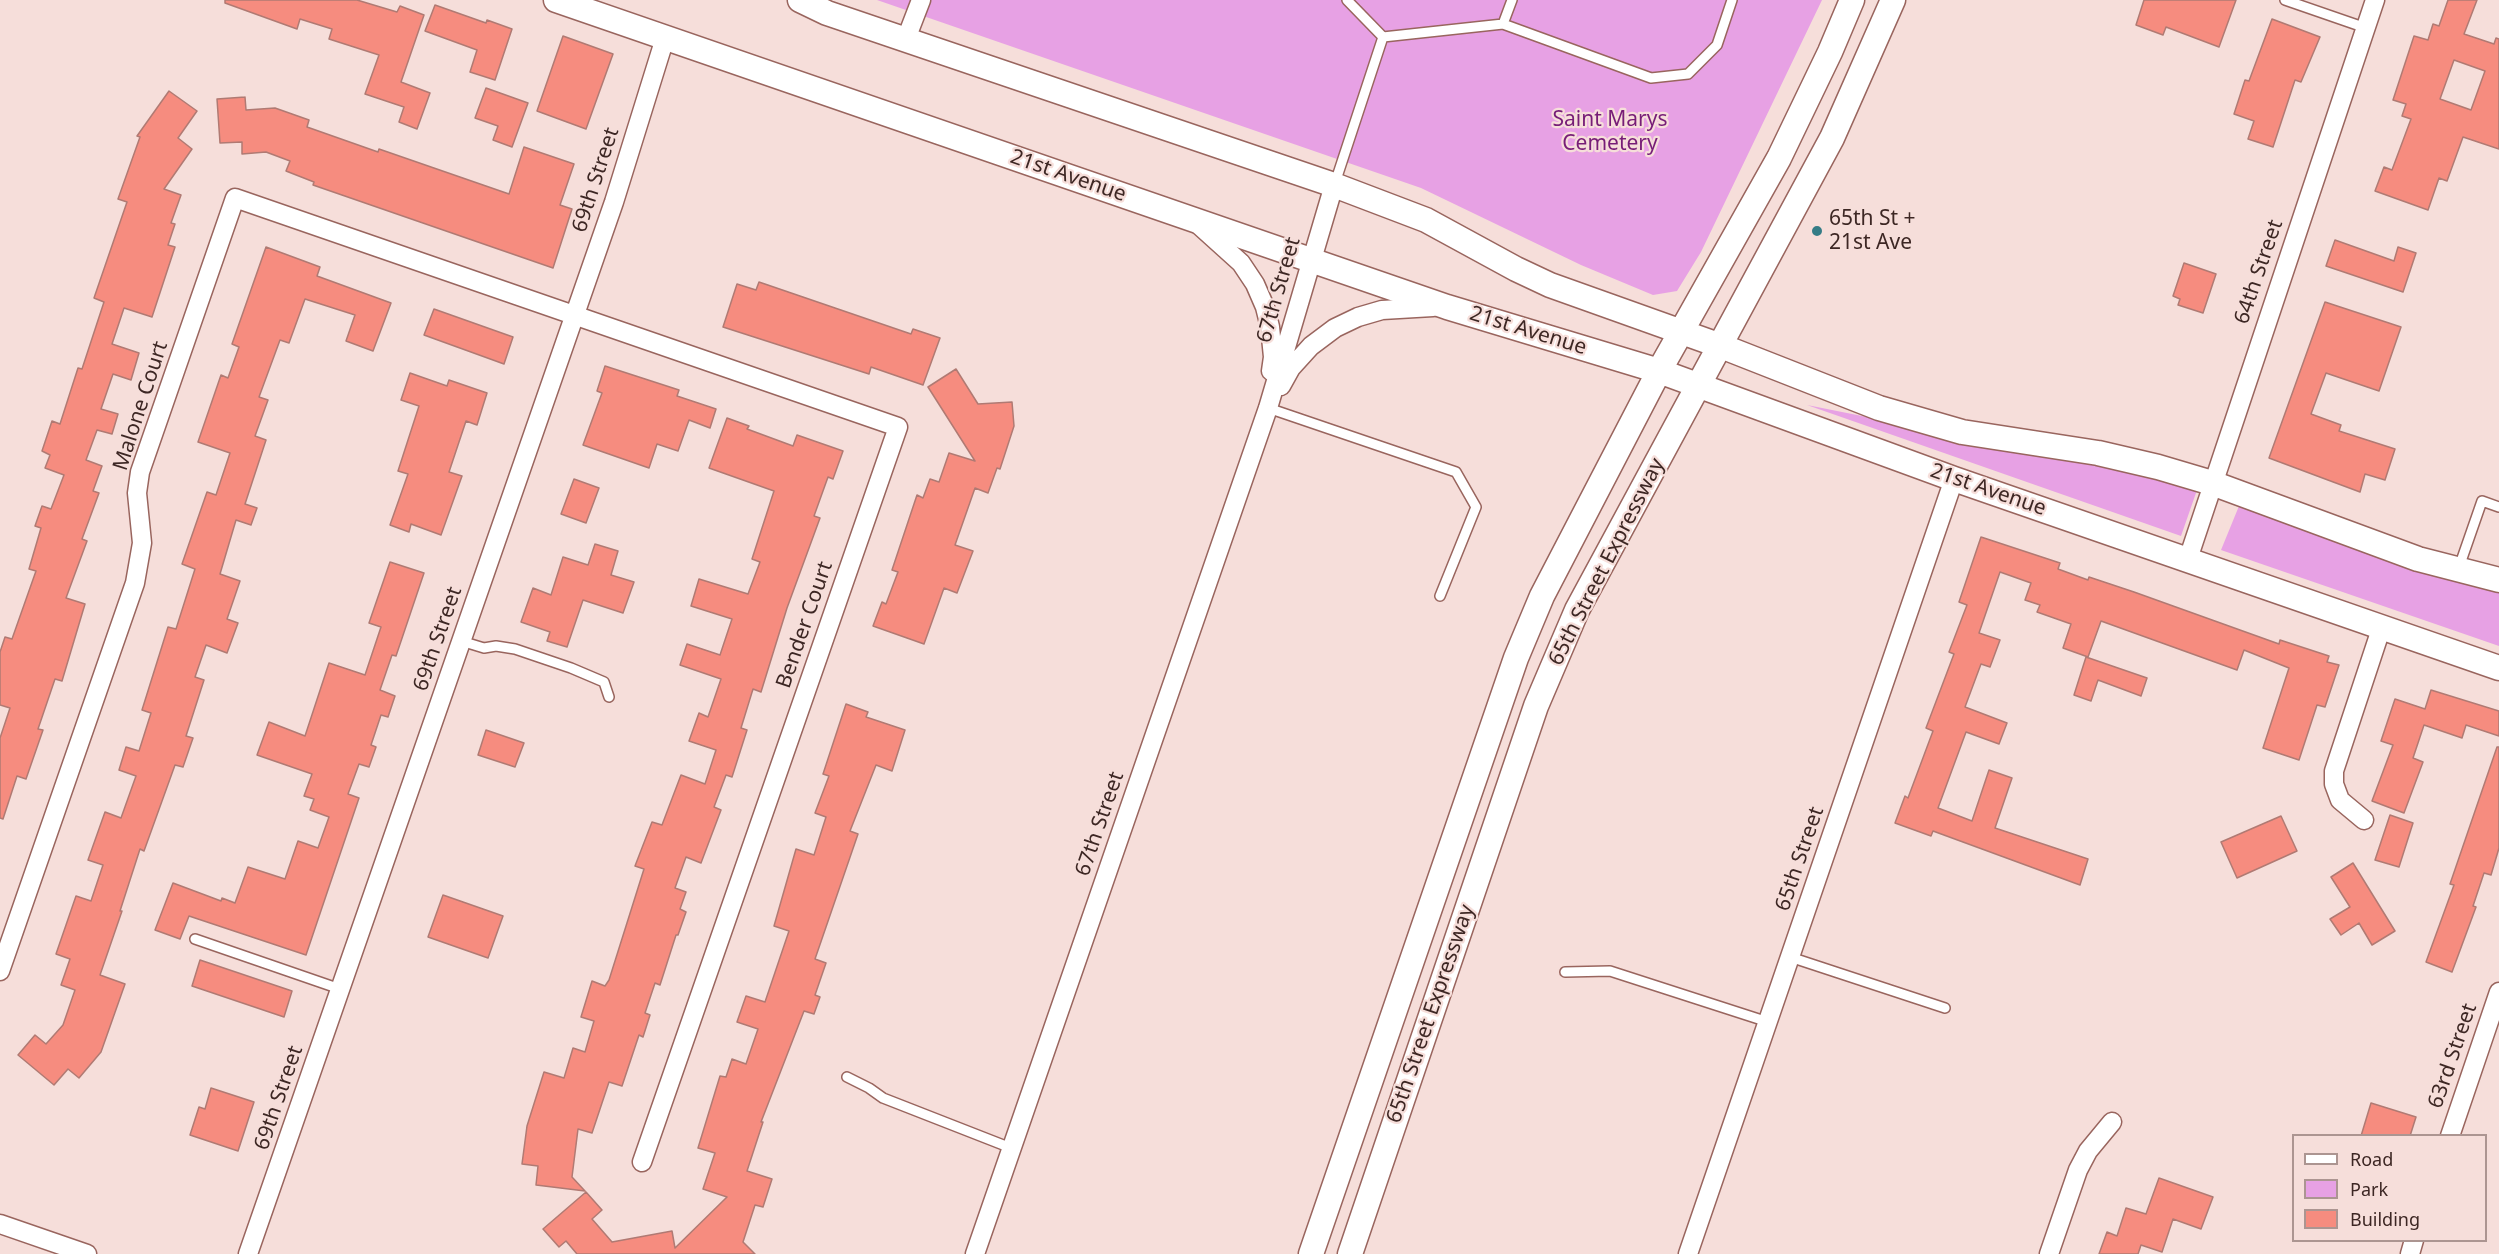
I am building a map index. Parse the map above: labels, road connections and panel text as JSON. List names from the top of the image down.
{
  "streets": {
    "street": [
      "21st Avenue",
      "69th Street",
      "64th Street",
      "67th Street",
      "Malone Court",
      "65th Street Expressway",
      "Bender Court",
      "65th Street",
      "63rd Street"
    ]
  },
  "crossings": [
    ["21st Avenue", "69th Street"],
    ["21st Avenue", "64th Street"],
    ["21st Avenue", "67th Street"],
    ["21st Avenue", "65th Street Expressway"],
    ["21st Avenue", "65th Street"],
    ["69th Street", "Malone Court"],
    ["69th Street", "Bender Court"],
    ["Malone Court", "Bender Court"]
  ],
  "parks": ["Saint Marys Cemetery"],
  "places": ["65th St + 21st Ave"],
  "legend": ["Road", "Park", "Building"]
}
